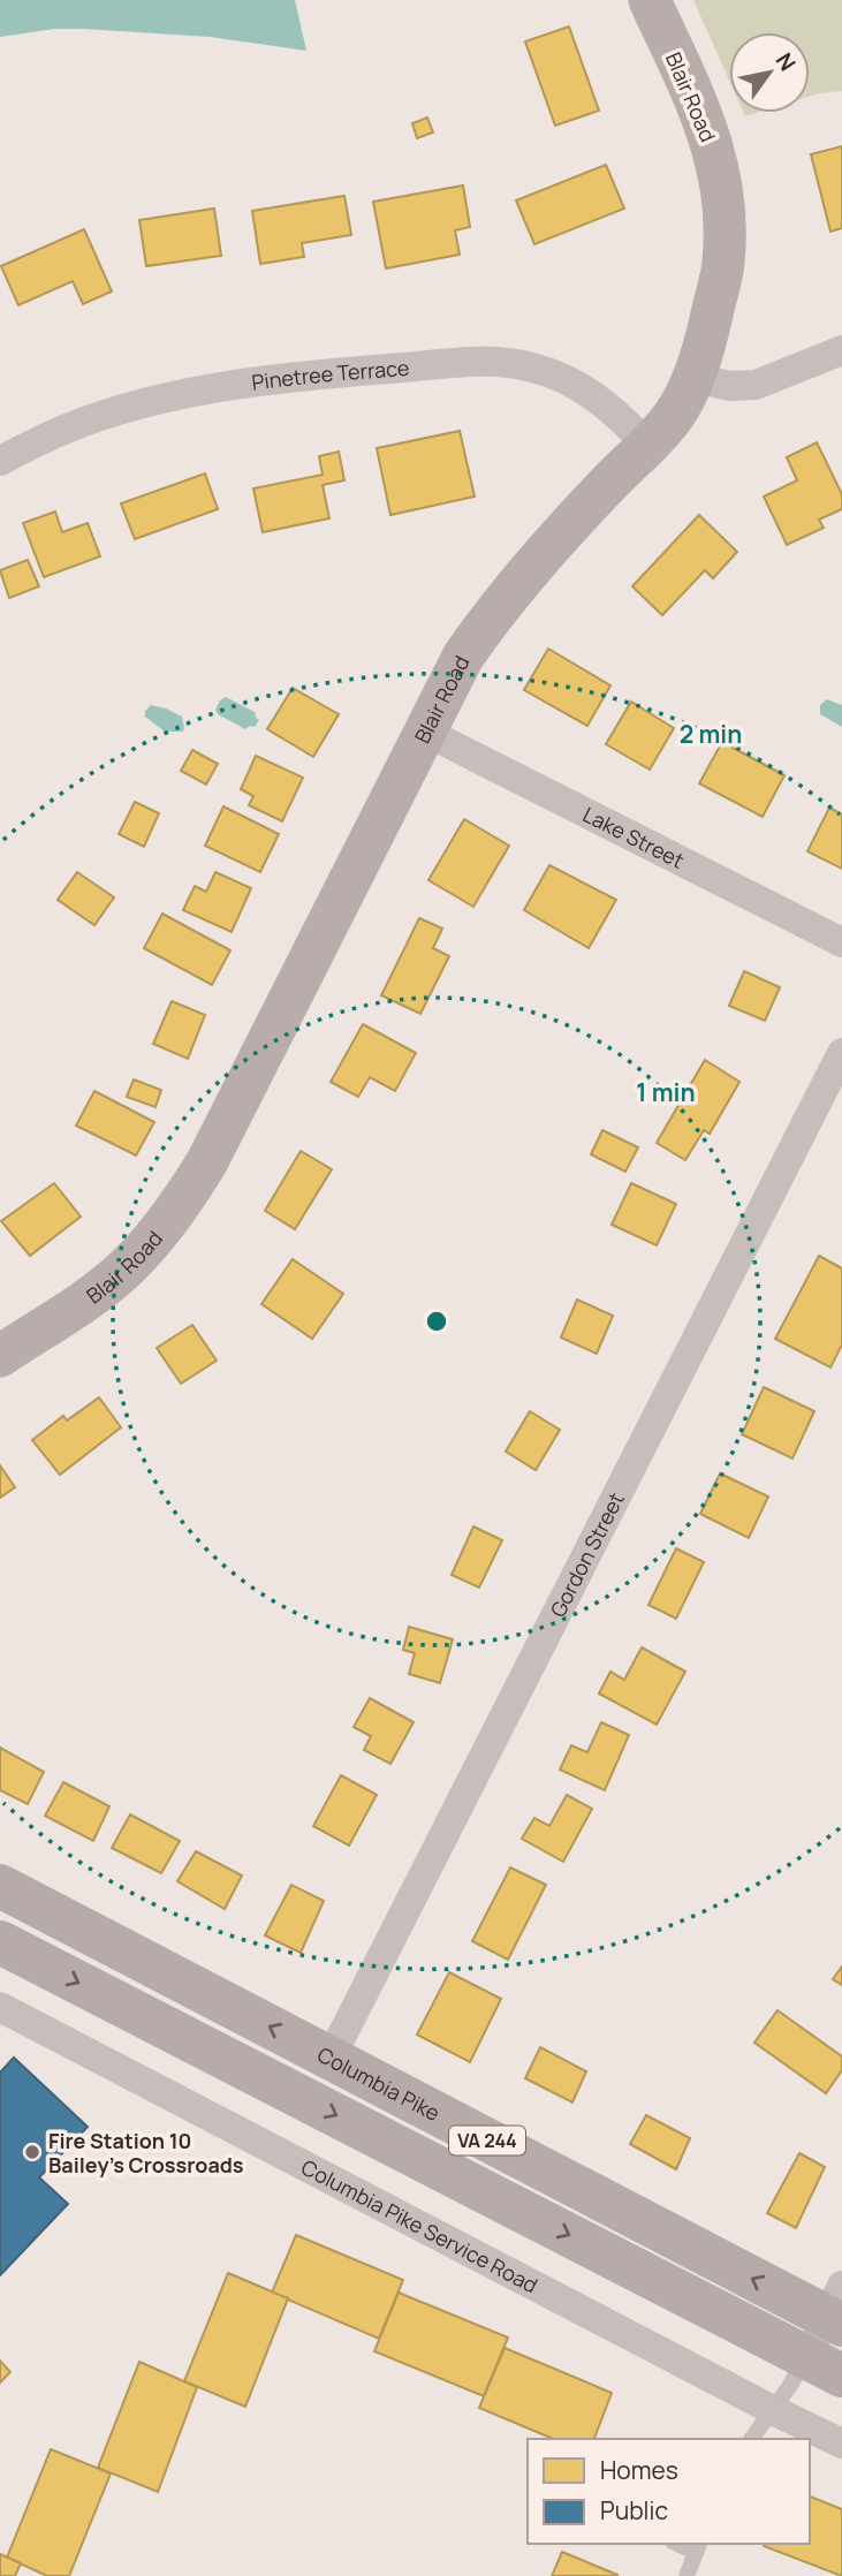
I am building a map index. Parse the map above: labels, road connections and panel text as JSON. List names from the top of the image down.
{
  "streets": {
    "main road": ["Columbia Pike", "VA 244"],
    "street": [
      "Blair Road",
      "Pinetree Terrace",
      "Lake Street",
      "Gordon Street",
      "Columbia Pike Service Road"
    ]
  },
  "crossings": [
    ["Blair Road", "Pinetree Terrace"],
    ["Blair Road", "Lake Street"],
    ["Gordon Street", "Columbia Pike"]
  ],
  "places": ["Fire Station 10 Bailey's Crossroads"],
  "legend": ["Homes", "Public"],
  "north": "top right",
  "rings": ["2 min", "1 min"]
}
